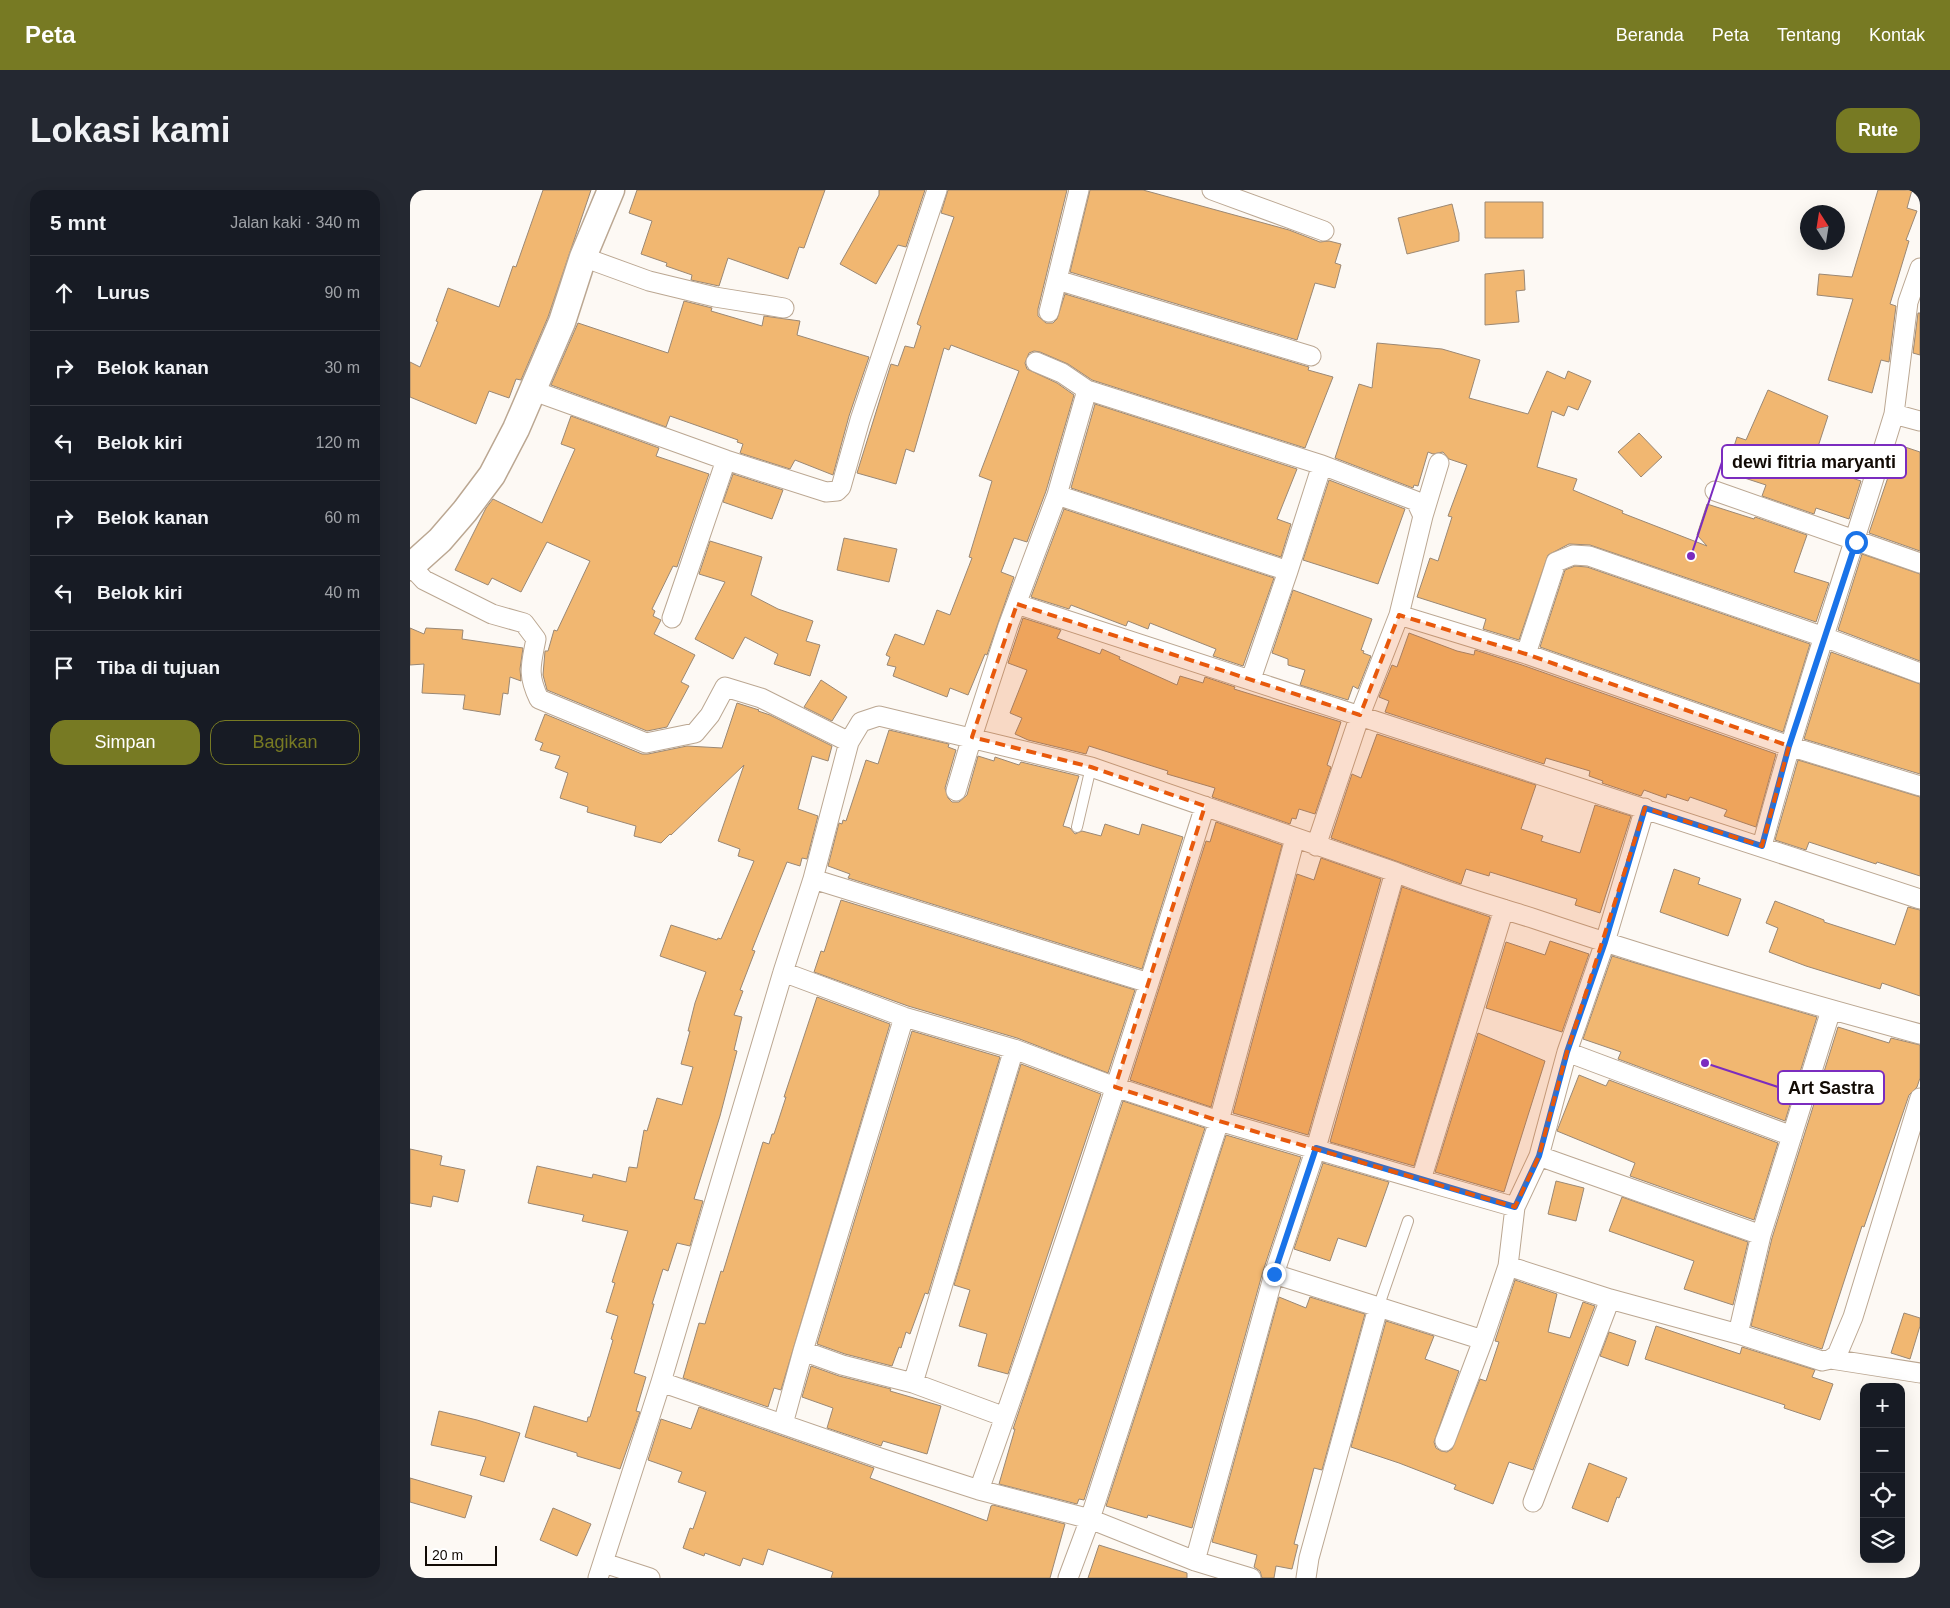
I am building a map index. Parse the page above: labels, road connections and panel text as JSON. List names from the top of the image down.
{
  "places": ["dewi fitria maryanti", "Art Sastra"],
  "scale_bar": "20 m",
  "north": "top",
  "page": {
    "header": "Peta",
    "nav": [
      "Beranda",
      "Peta",
      "Tentang",
      "Kontak"
    ],
    "buttons": [
      "Rute",
      ["Simpan", "Bagikan"]
    ],
    "title": "Lokasi kami",
    "heading": ["5 mnt", "Jalan kaki · 340 m"],
    "list": [
      ["Lurus", "90 m"],
      ["Belok kanan", "30 m"],
      ["Belok kiri", "120 m"],
      ["Belok kanan", "60 m"],
      ["Belok kiri", "40 m"],
      "Tiba di tujuan"
    ],
    "map_buttons": ["+", "−"],
    "scale": "20 m"
  }
}
